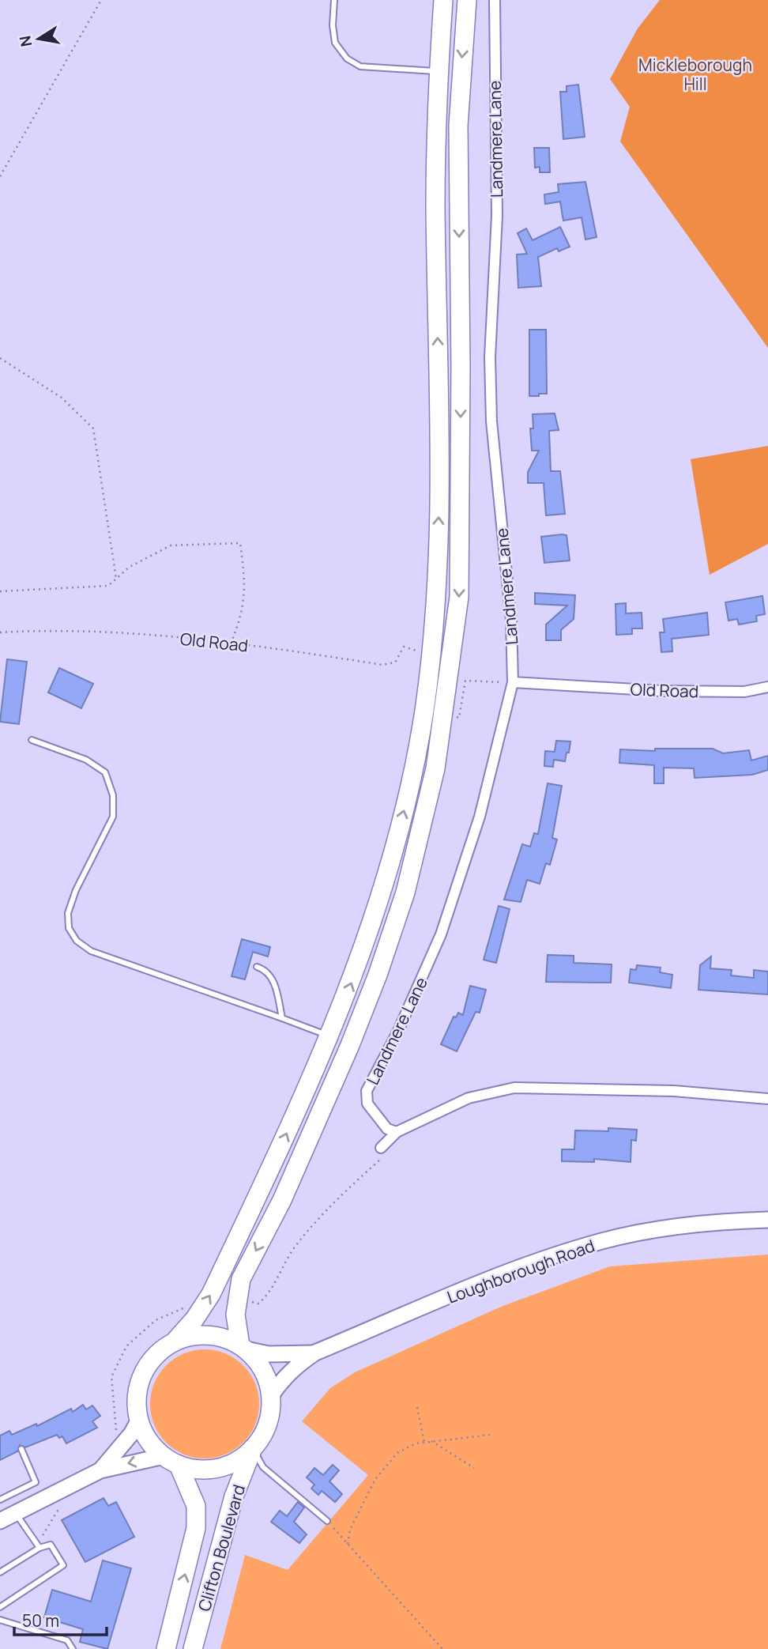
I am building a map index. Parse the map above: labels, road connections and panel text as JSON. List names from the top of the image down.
{
  "streets": {
    "highway": ["Clifton Boulevard"],
    "main road": ["Loughborough Road"],
    "street": ["Landmere Lane", "Old Road"]
  },
  "crossings": [
    ["Landmere Lane", "Old Road"],
    ["Loughborough Road", "Clifton Boulevard"]
  ],
  "parks": ["Mickleborough Hill"],
  "scale_bar": "50 m",
  "north": "left"
}
